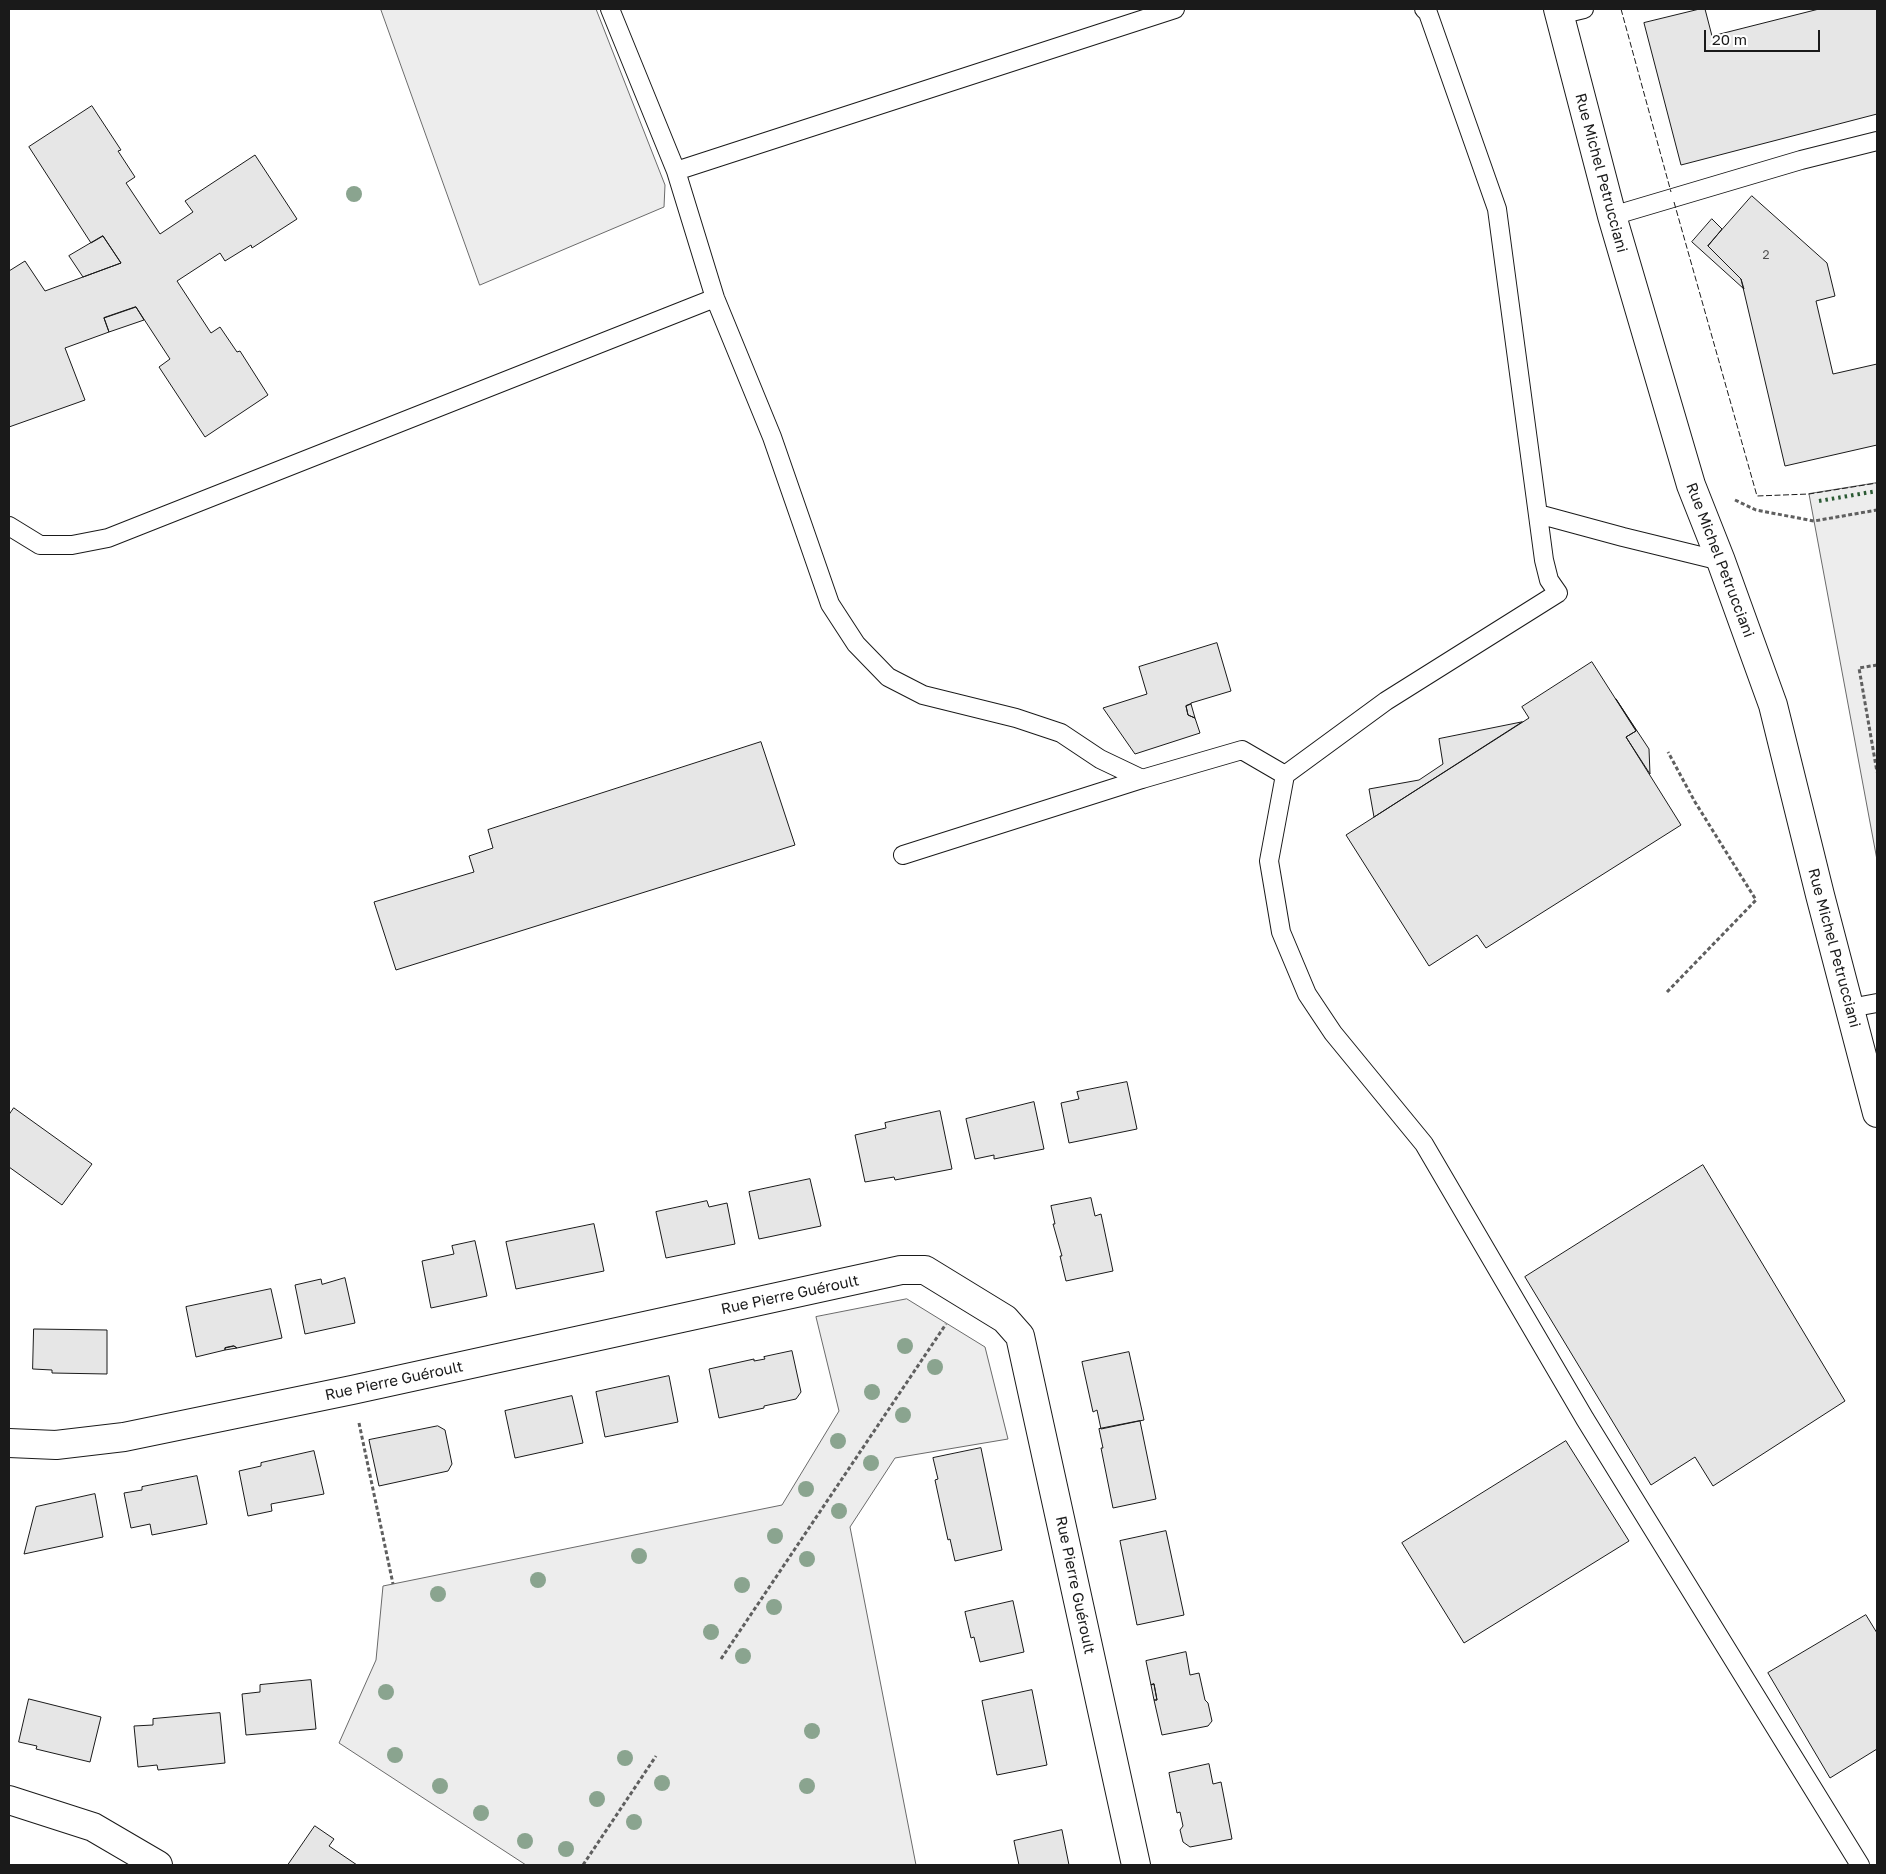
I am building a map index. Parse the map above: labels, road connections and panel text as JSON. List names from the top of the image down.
{
  "streets": {
    "street": ["Rue Michel Petrucciani", "Rue Pierre Guéroult"]
  },
  "house_numbers": ["2"],
  "scale_bar": "20 m"
}
